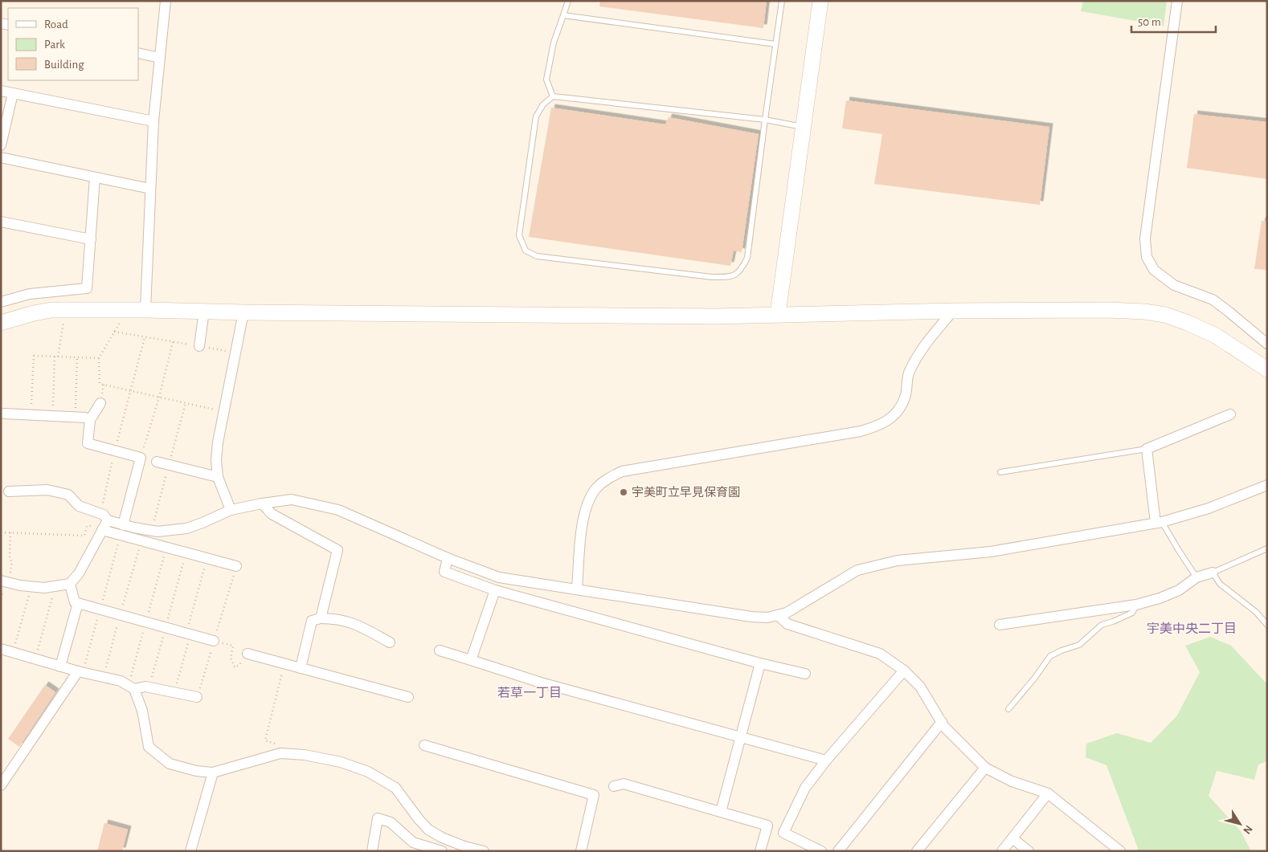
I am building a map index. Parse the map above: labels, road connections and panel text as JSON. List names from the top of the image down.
{
  "districts": ["宇美中央二丁目", "若草一丁目"],
  "places": ["宇美町立早見保育園"],
  "legend": ["Road", "Park", "Building"],
  "scale_bar": "50 m",
  "north": "bottom right"
}
